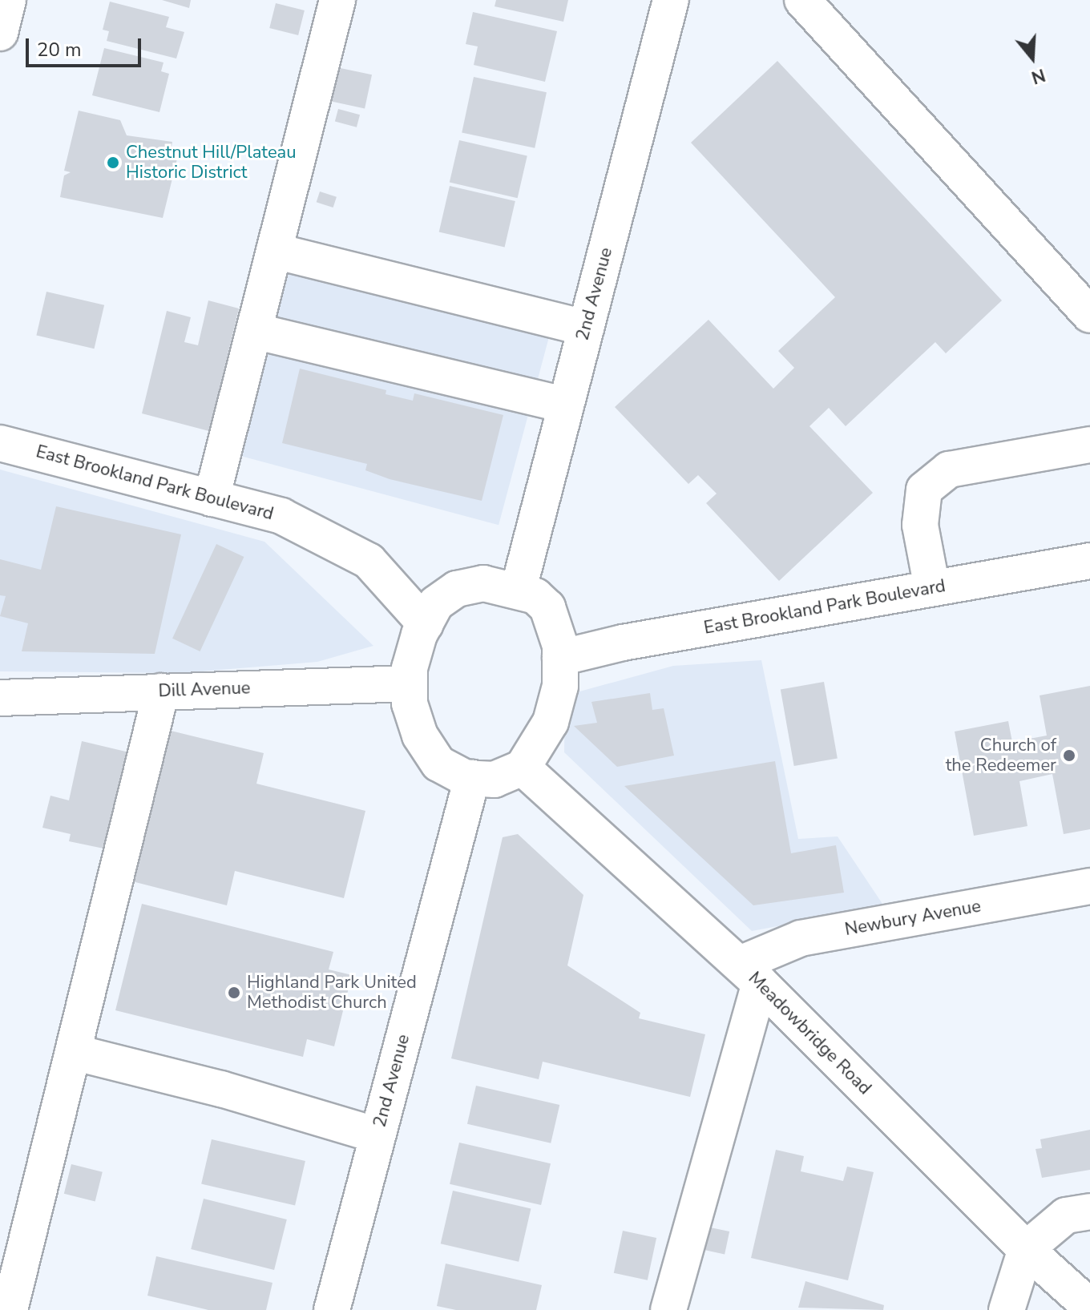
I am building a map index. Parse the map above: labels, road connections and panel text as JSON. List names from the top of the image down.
{
  "streets": {
    "main road": [
      "2nd Avenue",
      "East Brookland Park Boulevard",
      "Dill Avenue",
      "Newbury Avenue",
      "Meadowbridge Road"
    ]
  },
  "crossings": [
    ["2nd Avenue", "East Brookland Park Boulevard"],
    ["2nd Avenue", "Dill Avenue"],
    ["2nd Avenue", "Meadowbridge Road"],
    ["East Brookland Park Boulevard", "Dill Avenue"],
    ["East Brookland Park Boulevard", "Meadowbridge Road"],
    ["Dill Avenue", "Meadowbridge Road"],
    ["Newbury Avenue", "Meadowbridge Road"]
  ],
  "places": ["Chestnut Hill/Plateau Historic District", "Church of the Redeemer", "Highland Park United Methodist Church"],
  "scale_bar": "20 m",
  "north": "bottom"
}
